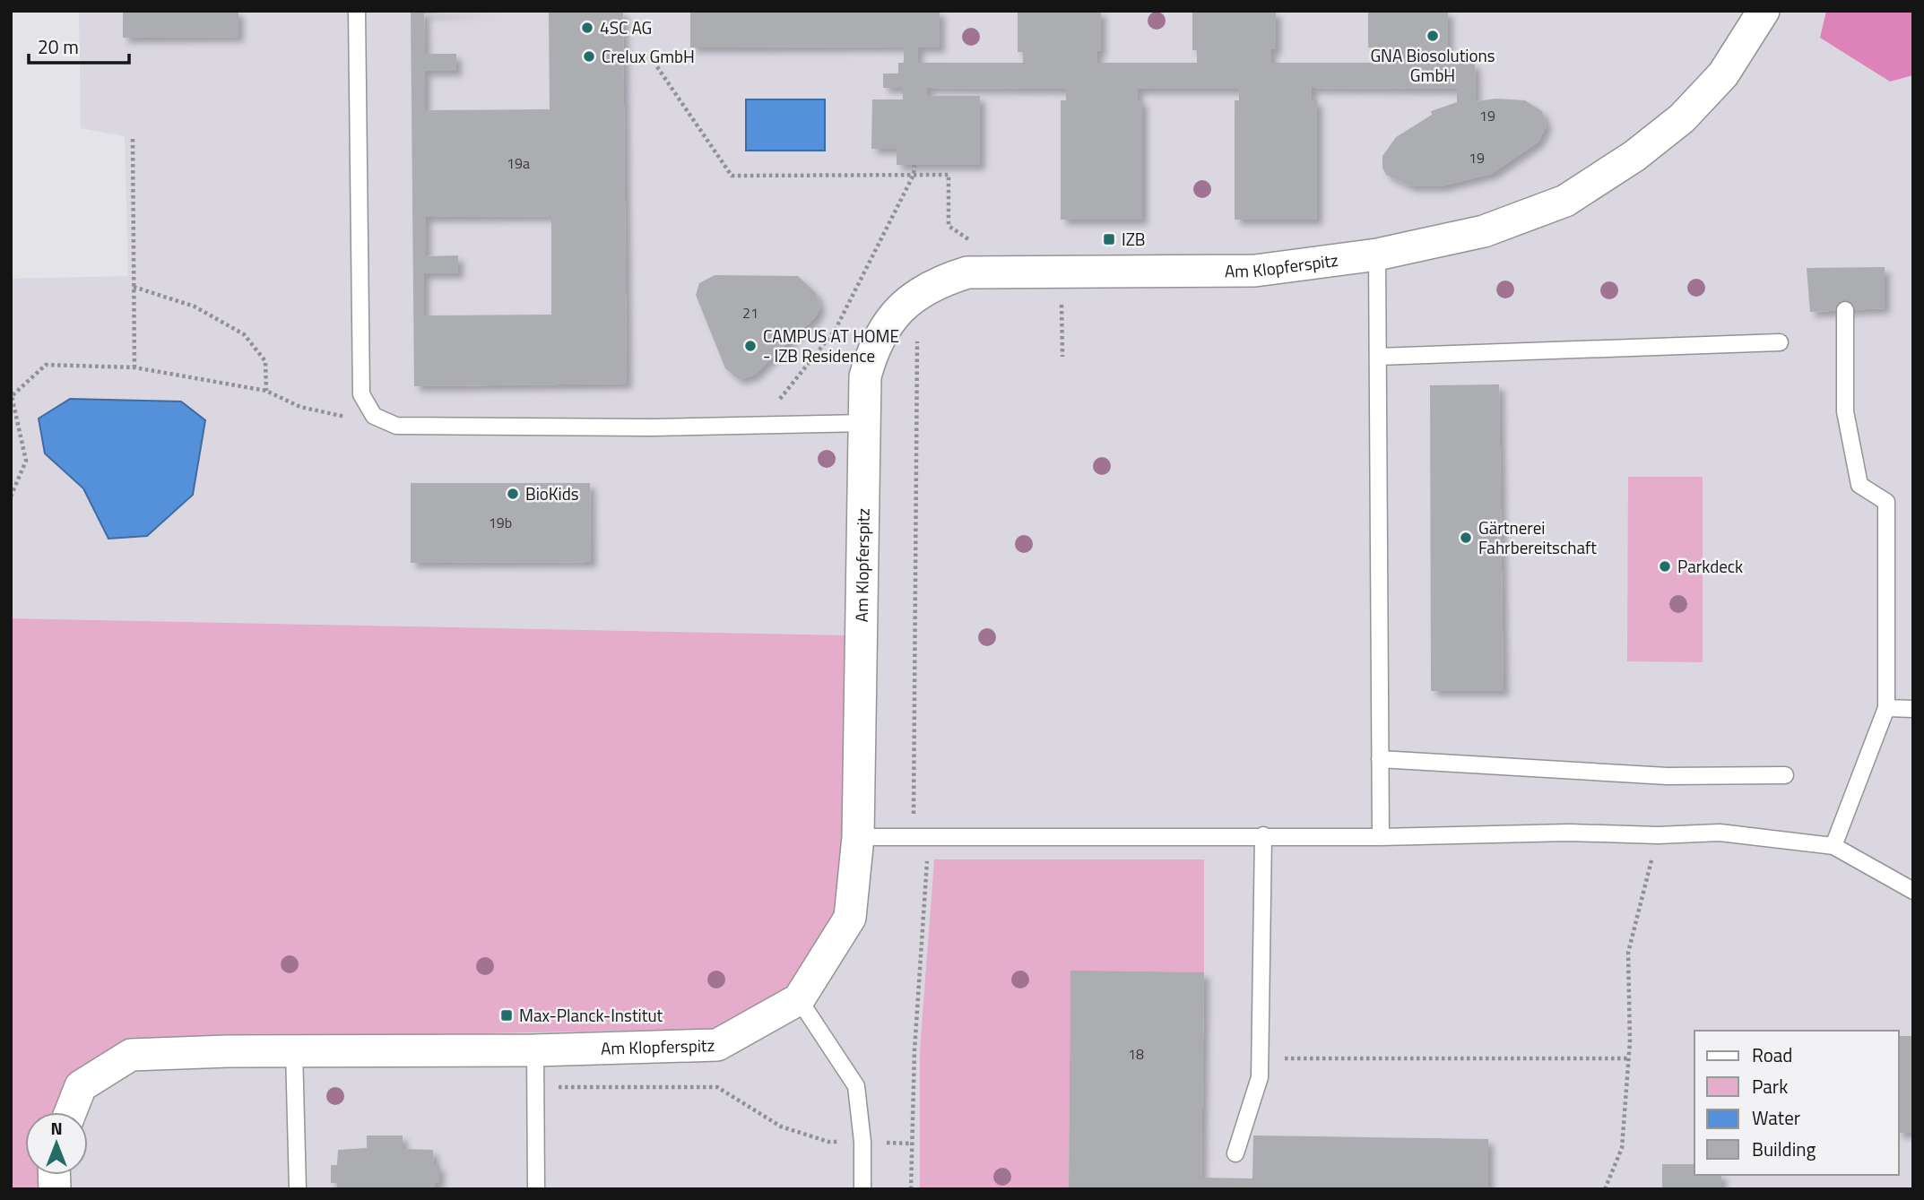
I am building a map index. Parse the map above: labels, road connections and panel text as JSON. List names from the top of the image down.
{
  "streets": {
    "street": ["Am Klopferspitz"]
  },
  "places": {
    "other": [
      "4SC AG",
      "GNA Biosolutions GmbH",
      "Crelux GmbH",
      "CAMPUS AT HOME - IZB Residence",
      "BioKids",
      "Gärtnerei Fahrbereitschaft",
      "Parkdeck"
    ],
    "transit": ["IZB", "Max-Planck-Institut"]
  },
  "house_numbers": [
    "19",
    "19",
    "19a",
    "21",
    "19b",
    "18"
  ],
  "legend": [
    "Road",
    "Park",
    "Water",
    "Building"
  ],
  "scale_bar": "20 m",
  "north": "top"
}
